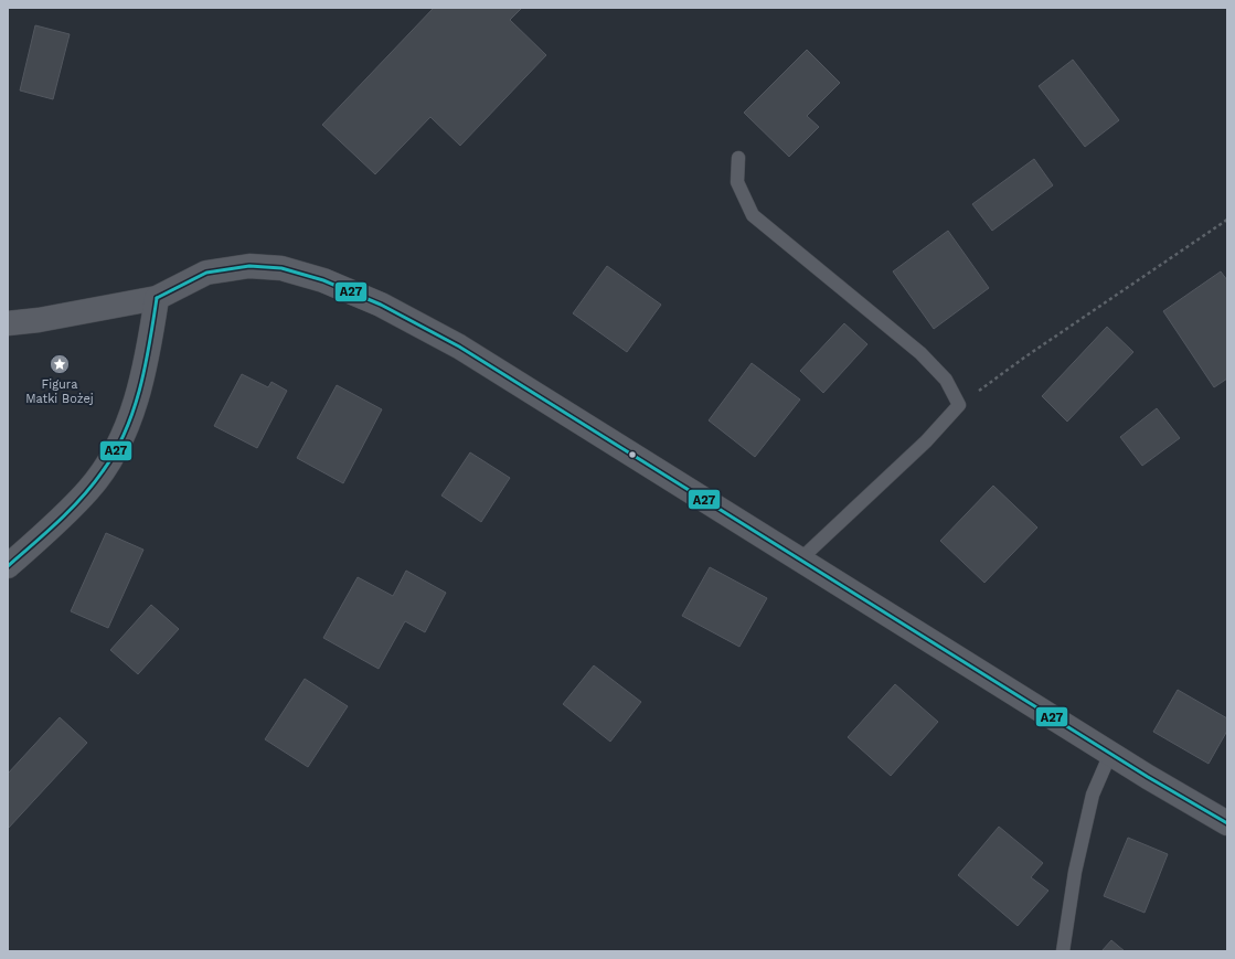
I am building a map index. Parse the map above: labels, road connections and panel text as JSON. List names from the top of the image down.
{
  "places": {
    "place": ["Figura Matki Bożej"]
  },
  "lines": ["transit line A27"]
}
